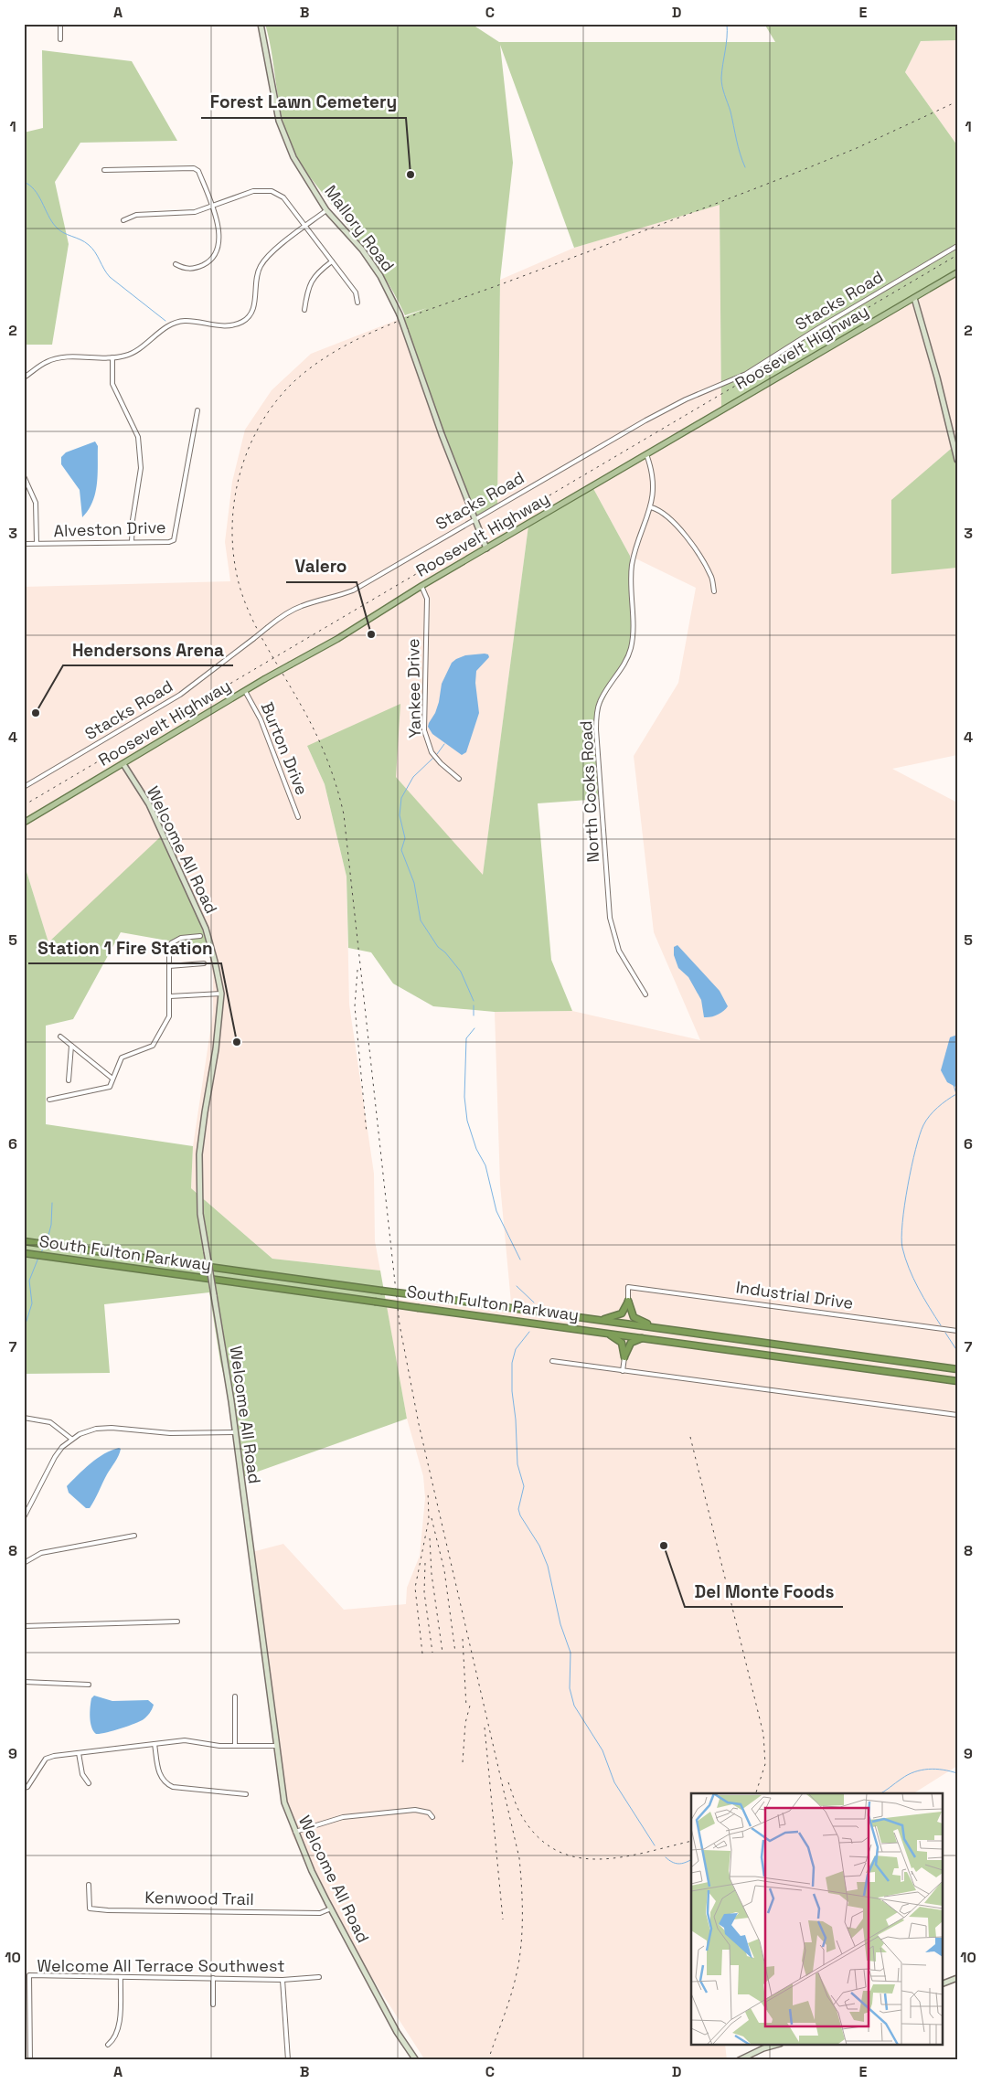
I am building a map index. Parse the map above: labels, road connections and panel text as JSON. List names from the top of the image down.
{
  "streets": {
    "highway": ["South Fulton Parkway"],
    "main road": ["Roosevelt Highway"],
    "street": [
      "Mallory Road",
      "Stacks Road",
      "Alveston Drive",
      "Yankee Drive",
      "Burton Drive",
      "North Cooks Road",
      "Welcome All Road",
      "Industrial Drive",
      "Kenwood Trail",
      "Welcome All Terrace Southwest"
    ]
  },
  "crossings": [
    ["Mallory Road", "Stacks Road"],
    ["Mallory Road", "Roosevelt Highway"],
    ["Roosevelt Highway", "Yankee Drive"],
    ["Roosevelt Highway", "Burton Drive"],
    ["Roosevelt Highway", "North Cooks Road"],
    ["Roosevelt Highway", "Welcome All Road"],
    ["Welcome All Road", "Kenwood Trail"]
  ],
  "places": [
    "Forest Lawn Cemetery",
    "Valero",
    "Hendersons Arena",
    "Station 1 Fire Station",
    "Del Monte Foods"
  ],
  "grid": {
    "columns": [
      "A",
      "B",
      "C",
      "D",
      "E"
    ],
    "rows": [
      "1",
      "2",
      "3",
      "4",
      "5",
      "6",
      "7",
      "8",
      "9",
      "10"
    ]
  }
}
